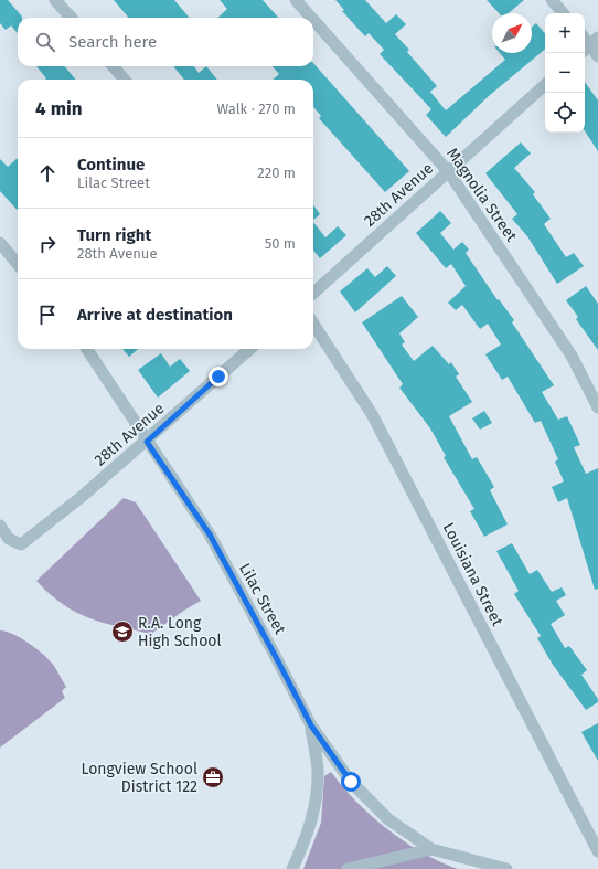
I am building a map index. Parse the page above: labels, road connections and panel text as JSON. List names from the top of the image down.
{
  "streets": {
    "street": [
      "28th Avenue",
      "Magnolia Street",
      "Louisiana Street",
      "Lilac Street"
    ]
  },
  "crossings": [
    ["28th Avenue", "Magnolia Street"],
    ["28th Avenue", "Lilac Street"]
  ],
  "places": {
    "school or university": ["R.A. Long High School"],
    "office": ["Longview School District 122"]
  },
  "north": "top right",
  "page": {
    "map_buttons": ["+", "−"],
    "search": "Search here",
    "heading": ["4 min", "Walk · 270 m"],
    "list": [
      ["Continue", "Lilac Street", "220 m"],
      ["Turn right", "28th Avenue", "50 m"],
      "Arrive at destination"
    ]
  }
}
